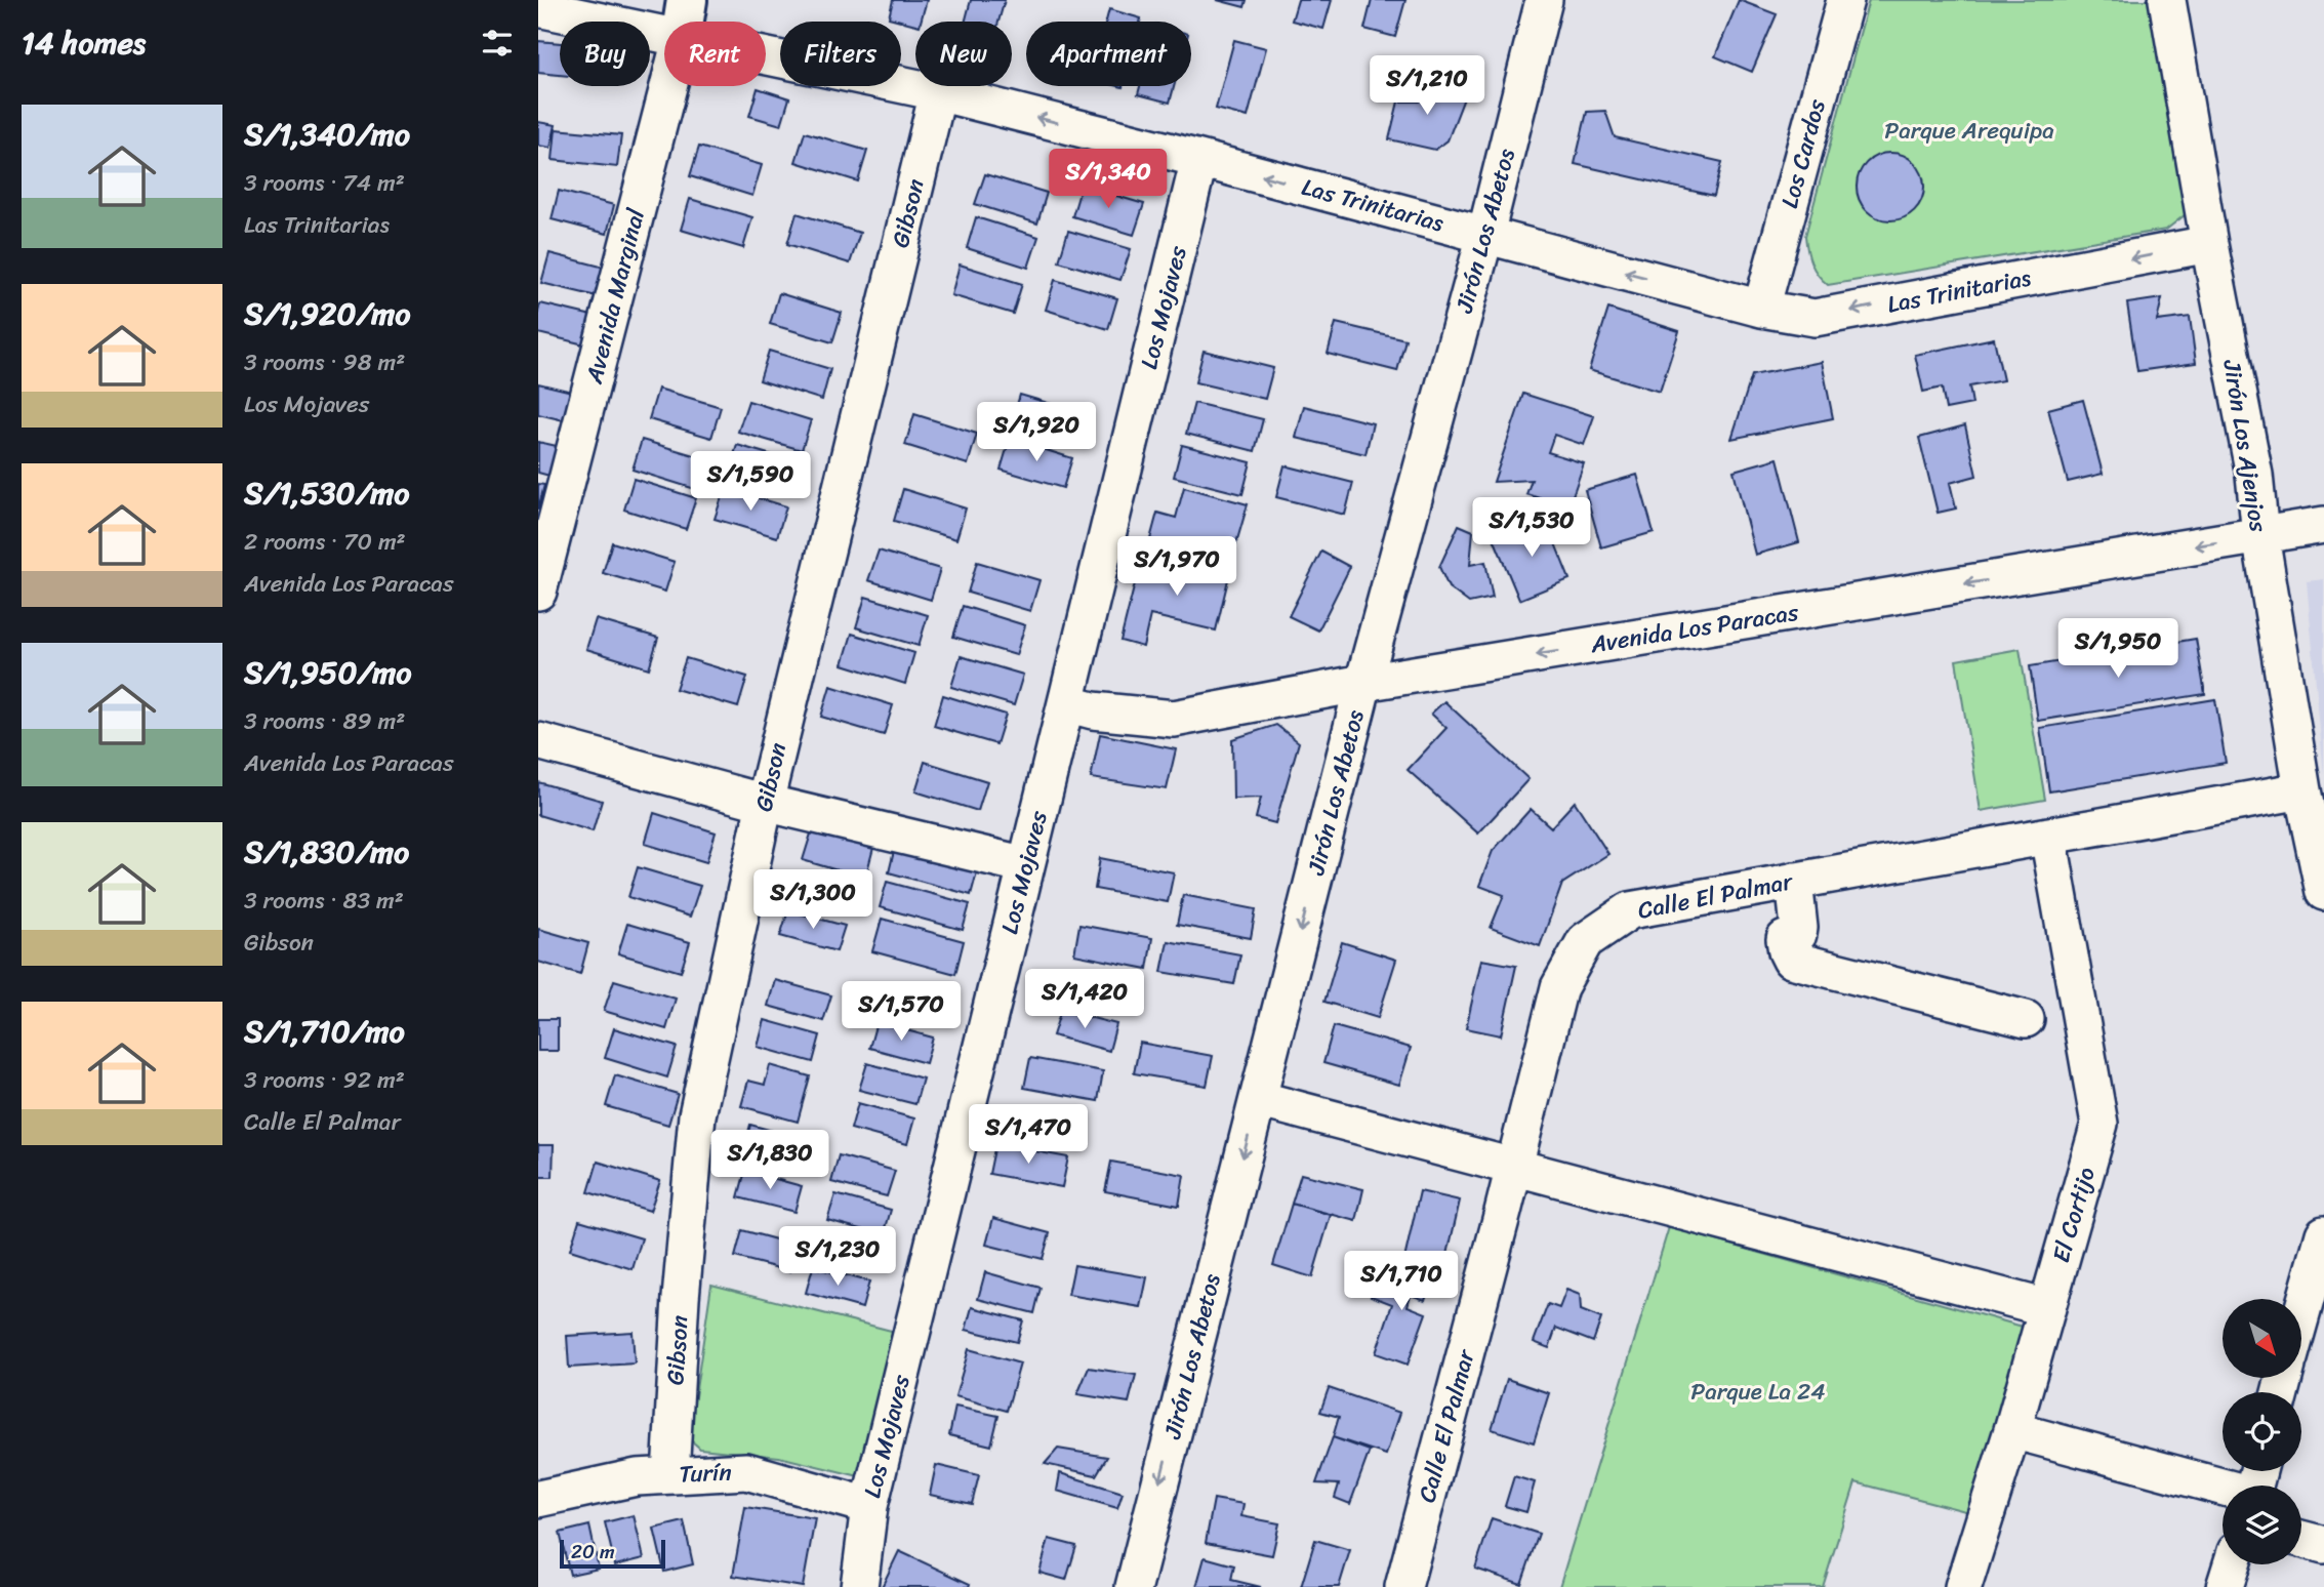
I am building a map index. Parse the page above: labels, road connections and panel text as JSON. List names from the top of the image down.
{
  "streets": {
    "main road": ["Avenida Marginal"],
    "street": [
      "Los Cardos",
      "Las Trinitarias",
      "Gibson",
      "Jirón Los Abetos",
      "Los Mojaves",
      "Jirón Los Ajenjos",
      "Avenida Los Paracas",
      "Calle El Palmar",
      "El Cortijo",
      "Turín"
    ]
  },
  "crossings": [
    ["Los Cardos", "Las Trinitarias"],
    ["Las Trinitarias", "Gibson"],
    ["Las Trinitarias", "Jirón Los Abetos"],
    ["Las Trinitarias", "Los Mojaves"],
    ["Las Trinitarias", "Jirón Los Ajenjos"],
    ["Gibson", "Turín"],
    ["Jirón Los Abetos", "Avenida Los Paracas"],
    ["Los Mojaves", "Avenida Los Paracas"],
    ["Los Mojaves", "Turín"],
    ["Jirón Los Ajenjos", "Avenida Los Paracas"],
    ["Jirón Los Ajenjos", "Calle El Palmar"],
    ["Calle El Palmar", "El Cortijo"]
  ],
  "one_way": ["Las Trinitarias", "Jirón Los Abetos", "Avenida Los Paracas"],
  "parks": ["Parque Arequipa", "Parque La 24"],
  "scale_bar": "20 m",
  "north": "bottom right",
  "page": {
    "heading": "14 homes",
    "chip": [
      "Buy",
      "Rent",
      "Filters",
      "New",
      "Apartment"
    ],
    "price": [
      "S/1,210",
      "S/1,340",
      "S/1,920",
      "S/1,590",
      "S/1,530",
      "S/1,970",
      "S/1,950",
      "S/1,300",
      "S/1,420",
      "S/1,570",
      "S/1,470",
      "S/1,830",
      "S/1,230",
      "S/1,710"
    ],
    "list": [
      {
        "name": "S/1,340/mo",
        "note": "3 rooms · 74 m² · Las Trinitarias"
      },
      {
        "name": "S/1,920/mo",
        "note": "3 rooms · 98 m² · Los Mojaves"
      },
      {
        "name": "S/1,530/mo",
        "note": "2 rooms · 70 m² · Avenida Los Paracas"
      },
      {
        "name": "S/1,950/mo",
        "note": "3 rooms · 89 m² · Avenida Los Paracas"
      },
      {
        "name": "S/1,830/mo",
        "note": "3 rooms · 83 m² · Gibson"
      },
      {
        "name": "S/1,710/mo",
        "note": "3 rooms · 92 m² · Calle El Palmar"
      }
    ],
    "scale": "20 m"
  }
}
